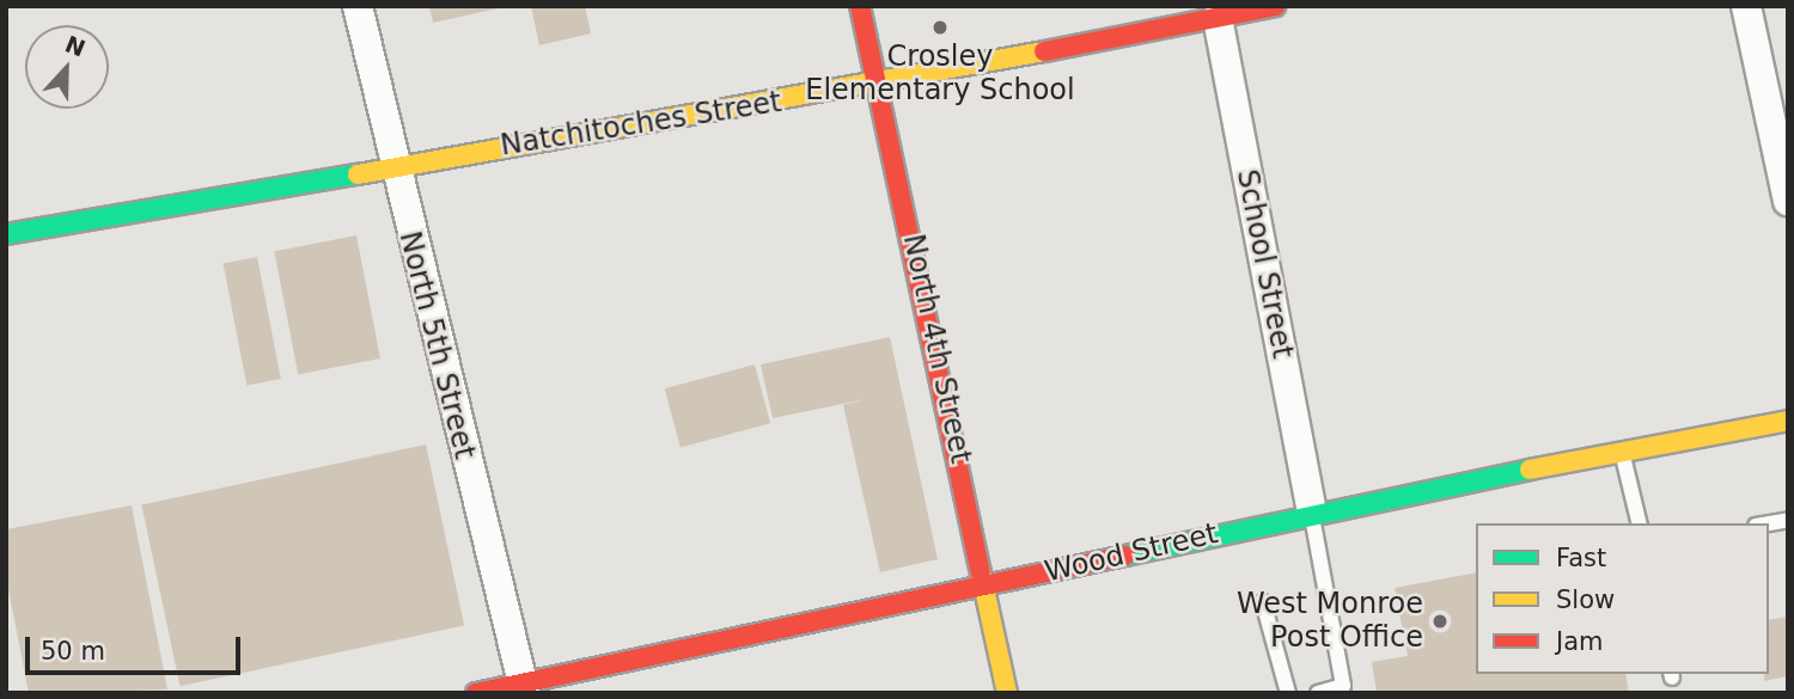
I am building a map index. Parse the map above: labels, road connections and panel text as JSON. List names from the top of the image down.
{
  "streets": {
    "street": [
      "Natchitoches Street",
      "School Street",
      "North 5th Street",
      "North 4th Street",
      "Wood Street"
    ]
  },
  "crossings": [
    ["Natchitoches Street", "School Street"],
    ["Natchitoches Street", "North 5th Street"],
    ["Natchitoches Street", "North 4th Street"],
    ["School Street", "Wood Street"],
    ["North 5th Street", "Wood Street"],
    ["North 4th Street", "Wood Street"]
  ],
  "places": ["Crosley Elementary School", "West Monroe Post Office"],
  "legend": ["Fast", "Slow", "Jam"],
  "scale_bar": "50 m",
  "north": "top"
}
